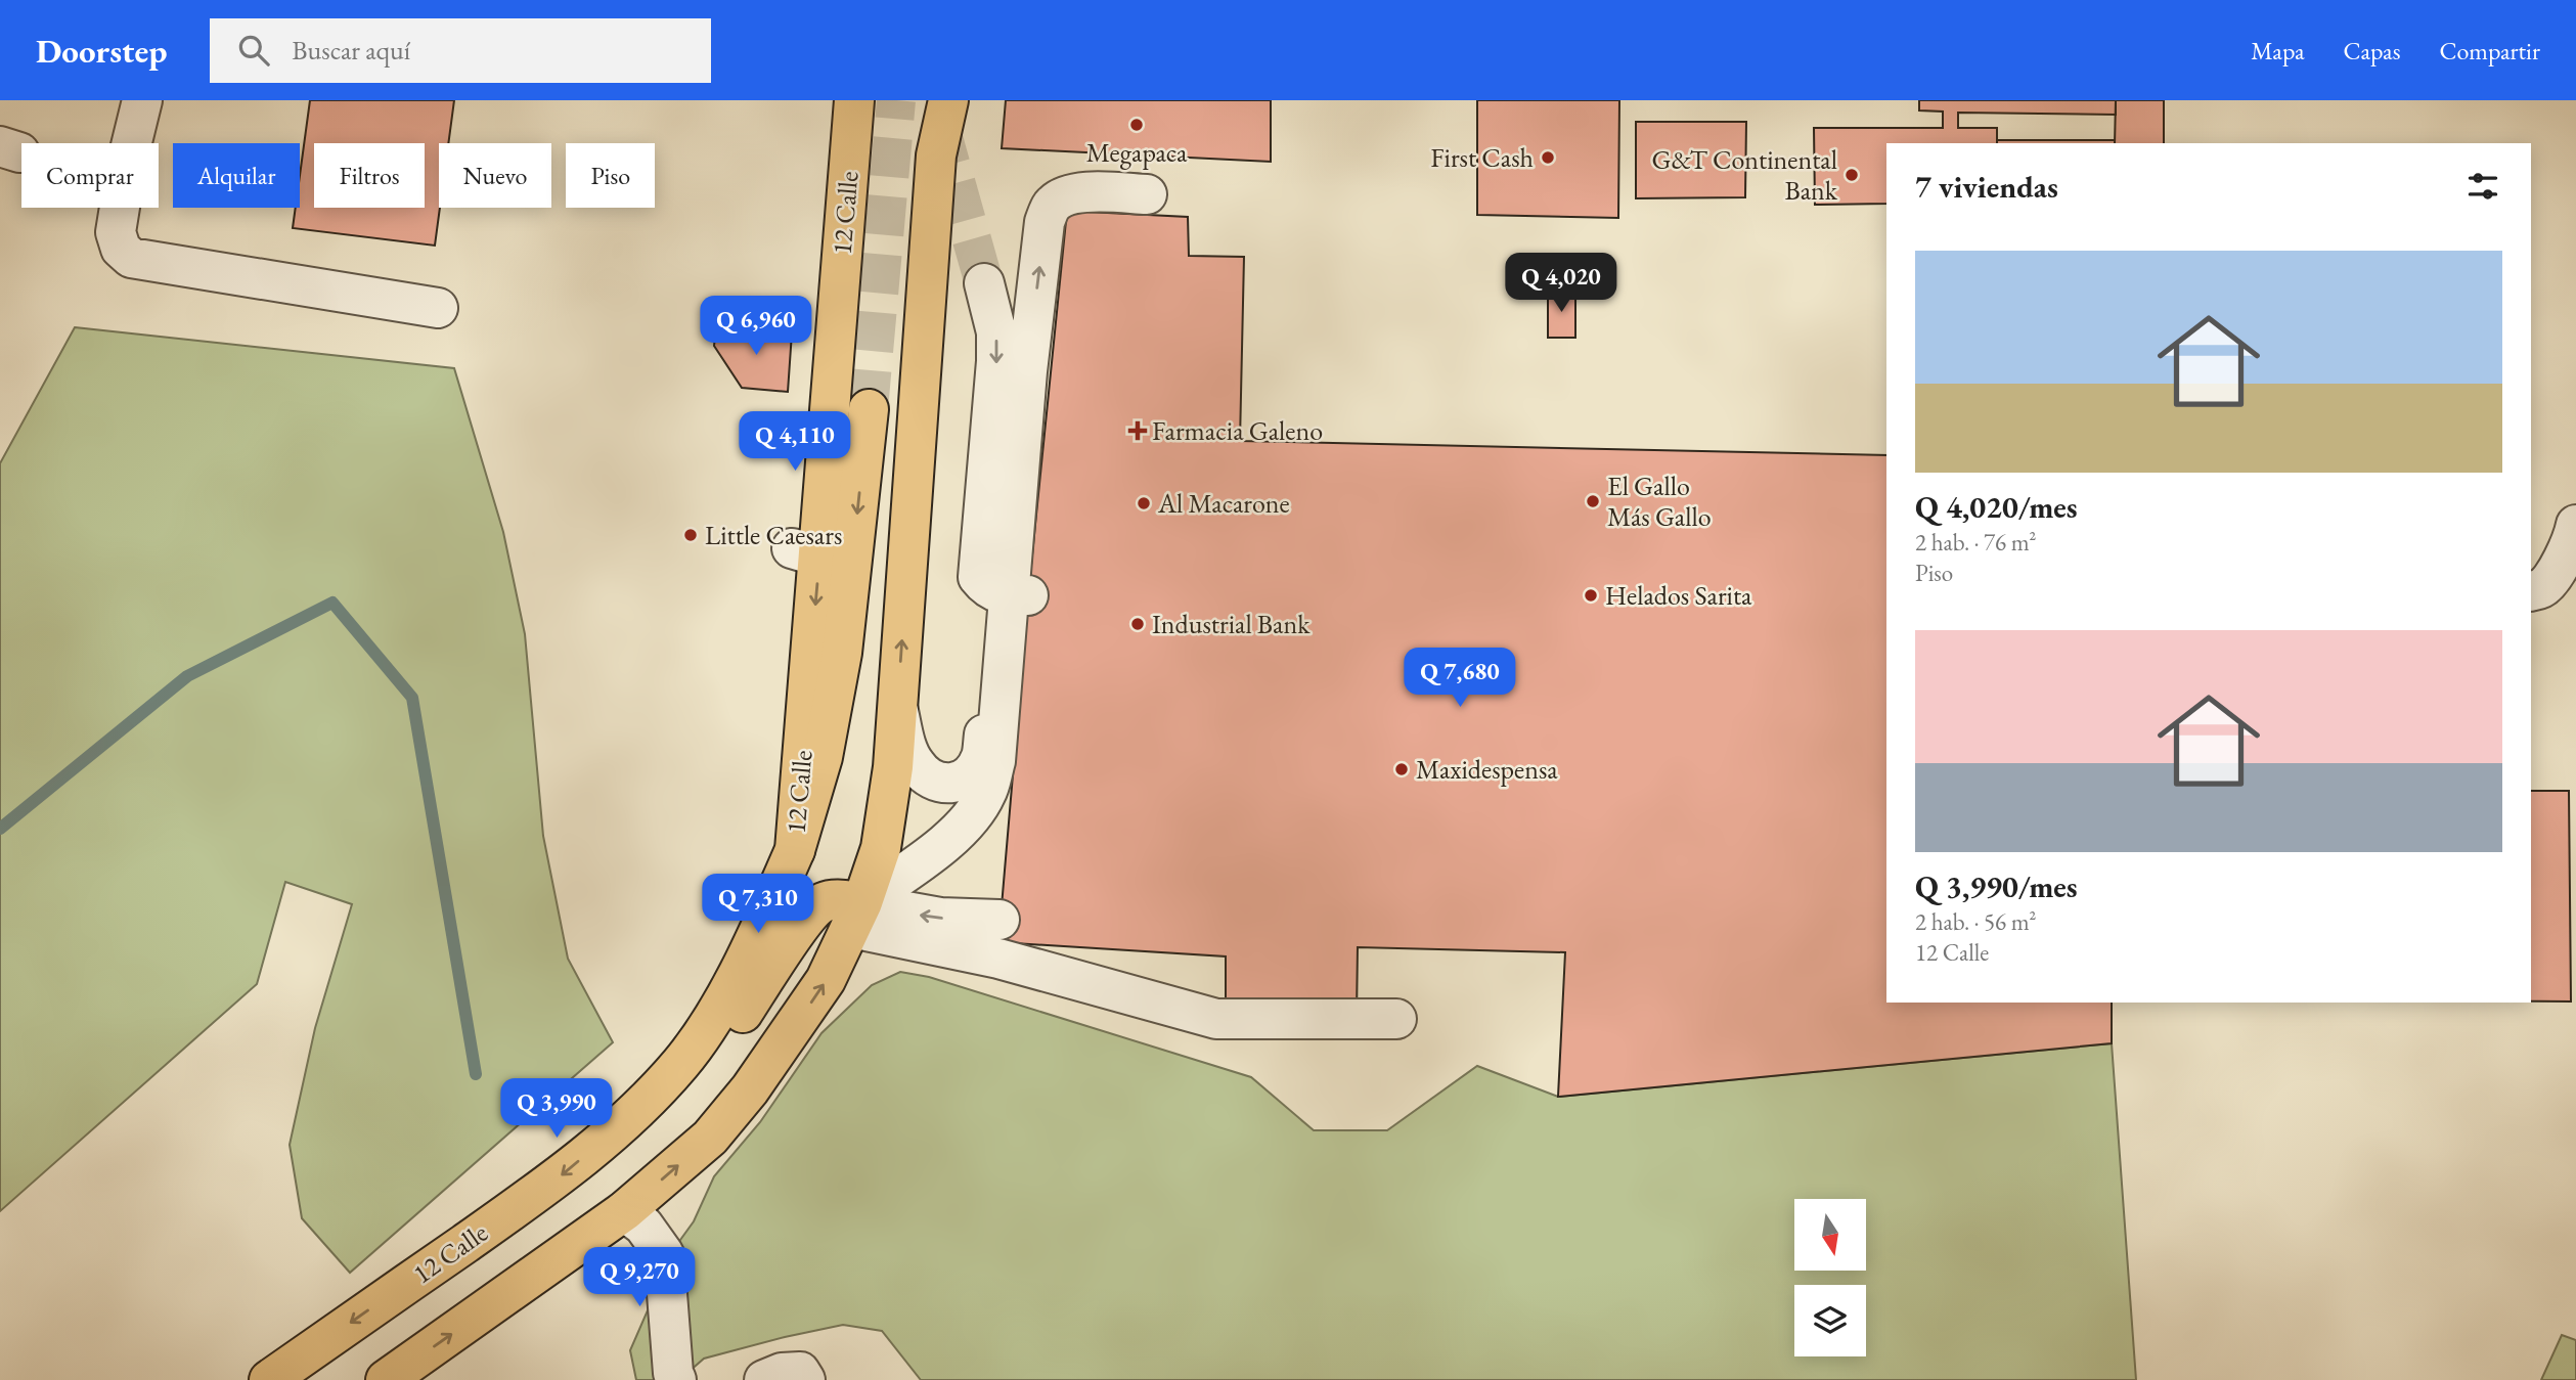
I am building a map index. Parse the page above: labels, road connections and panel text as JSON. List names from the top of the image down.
{
  "streets": {
    "main road": ["12 Calle"]
  },
  "places": {
    "other": [
      "Megapaca",
      "First Cash",
      "G&T Continental Bank",
      "El Gallo Más Gallo",
      "Al Macarone",
      "Little Caesars",
      "Helados Sarita",
      "Industrial Bank",
      "Maxidespensa"
    ],
    "health": ["Farmacia Galeno"]
  },
  "north": "bottom",
  "page": {
    "header": "Doorstep",
    "search": "Buscar aquí",
    "nav": ["Mapa", "Capas", "Compartir"],
    "chip": [
      "Comprar",
      "Alquilar",
      "Filtros",
      "Nuevo",
      "Piso"
    ],
    "heading": "7 viviendas",
    "list": [
      {
        "name": "Q 4,020/mes",
        "note": "2 hab. · 76 m² · Piso"
      },
      {
        "name": "Q 3,990/mes",
        "note": "2 hab. · 56 m² · 12 Calle"
      }
    ],
    "price": [
      "Q 4,020",
      "Q 6,960",
      "Q 4,110",
      "Q 7,680",
      "Q 7,310",
      "Q 3,990",
      "Q 9,270"
    ]
  }
}
